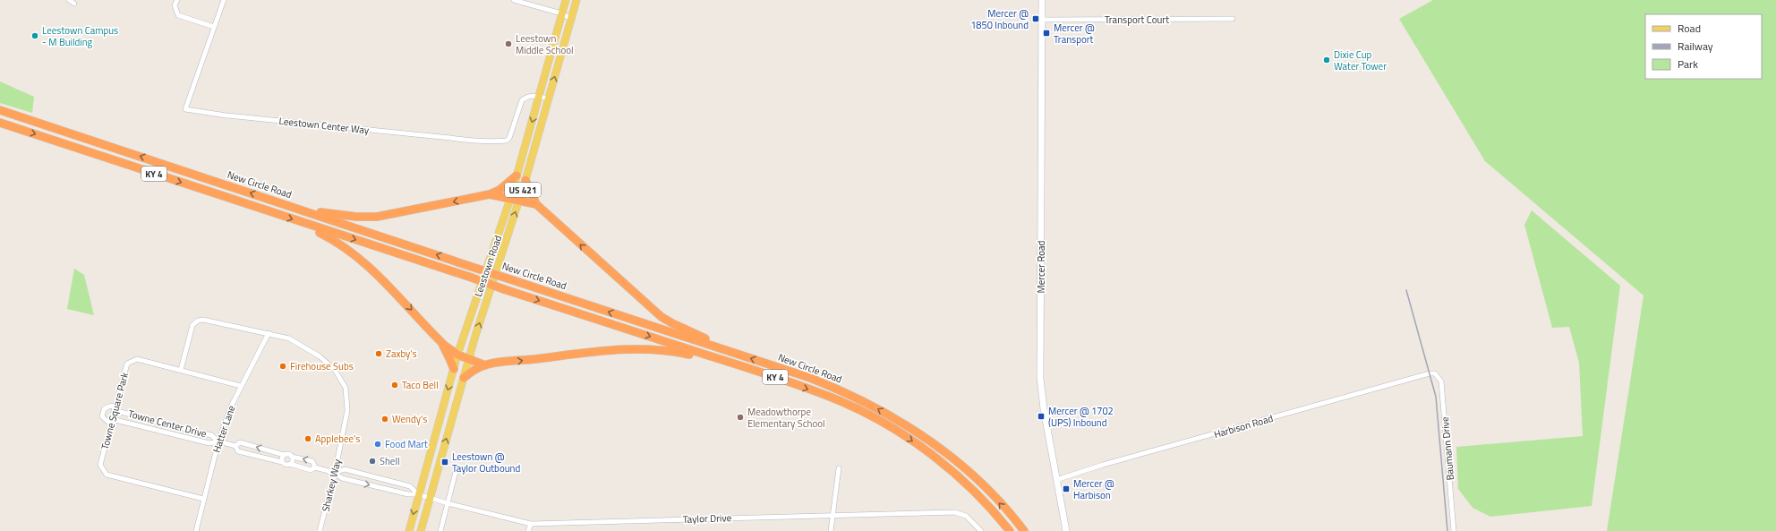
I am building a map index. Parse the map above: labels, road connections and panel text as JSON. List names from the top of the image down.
{
  "streets": {
    "highway": ["KY 4", "New Circle Road"],
    "main road": ["US 421", "Leestown Road"],
    "street": [
      "Transport Court",
      "Leestown Center Way",
      "Mercer Road",
      "Towne Square Park",
      "Towne Center Drive",
      "Harbison Road",
      "Hatter Lane",
      "Baumann Drive",
      "Sharkey Way",
      "Taylor Drive"
    ]
  },
  "crossings": [
    ["Transport Court", "Mercer Road"],
    ["Leestown Center Way", "Leestown Road"],
    ["Leestown Road", "Taylor Drive"],
    ["Mercer Road", "Harbison Road"],
    ["Towne Square Park", "Towne Center Drive"],
    ["Towne Square Park", "Hatter Lane"],
    ["Towne Square Park", "Sharkey Way"],
    ["Towne Center Drive", "Hatter Lane"],
    ["Harbison Road", "Baumann Drive"],
    ["Hatter Lane", "Sharkey Way"]
  ],
  "places": {
    "transit": [
      "Mercer @ 1850 Inbound",
      "Mercer @ Transport",
      "Mercer @ 1702 (UPS) Inbound",
      "Leestown @ Taylor Outbound",
      "Mercer @ Harbison"
    ],
    "other": [
      "Leestown Campus - M Building",
      "Leestown Middle School",
      "Dixie Cup Water Tower",
      "Zaxby's",
      "Firehouse Subs",
      "Taco Bell",
      "Meadowthorpe Elementary School",
      "Wendy's",
      "Applebee's",
      "Food Mart",
      "Shell"
    ]
  },
  "legend": ["Road", "Railway", "Park"]
}
